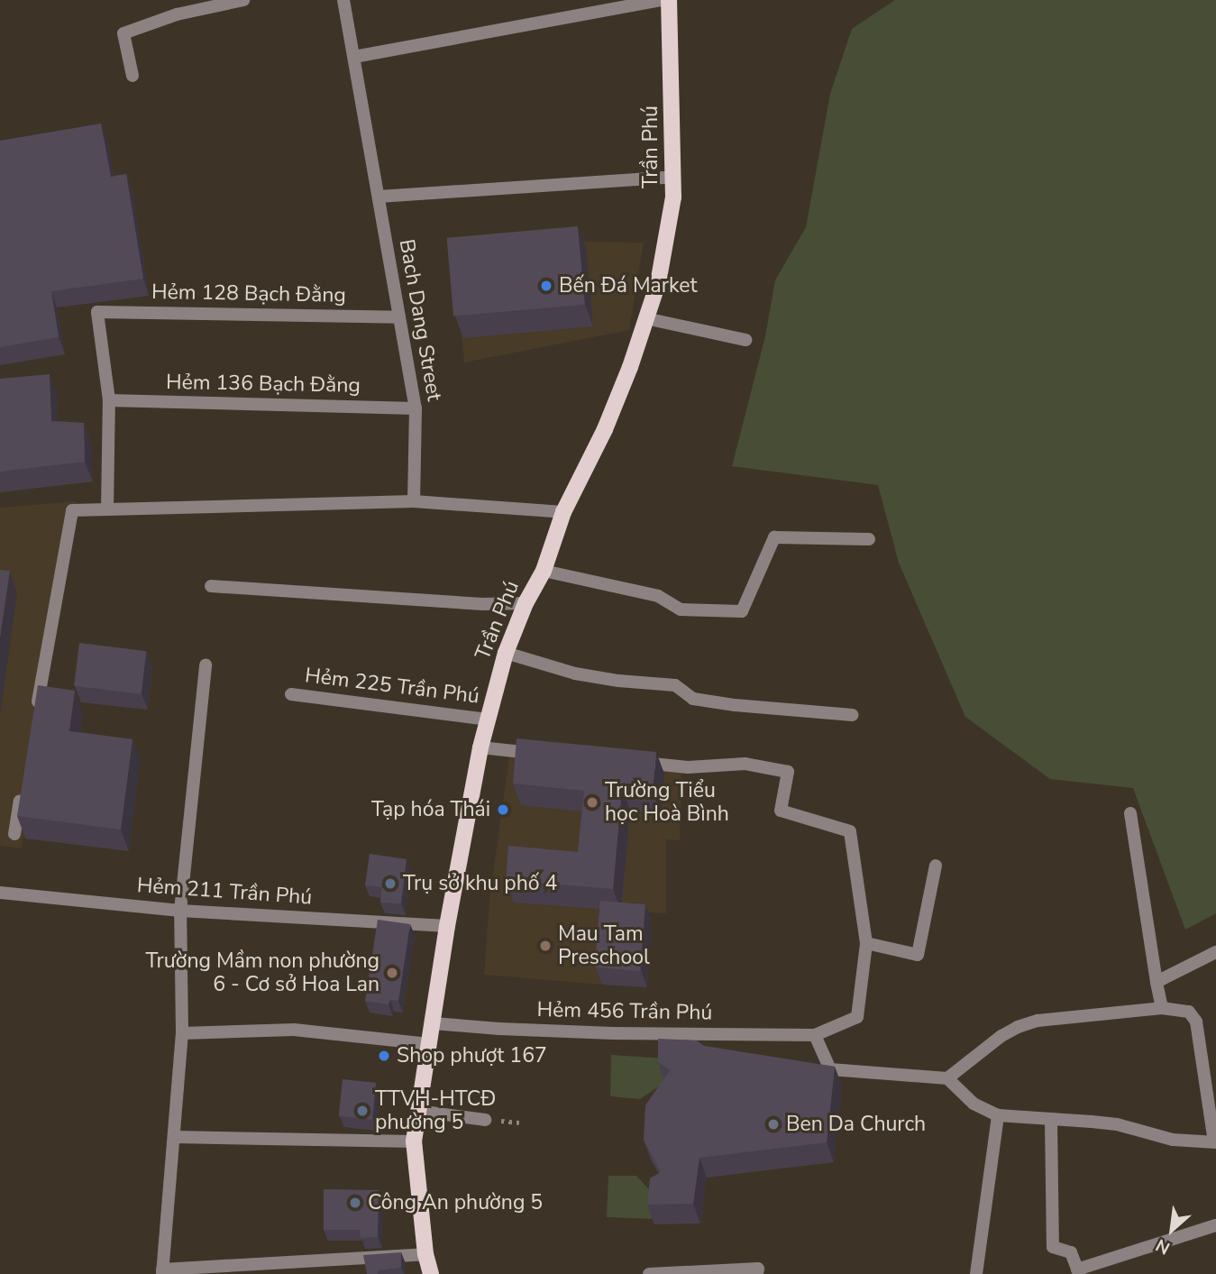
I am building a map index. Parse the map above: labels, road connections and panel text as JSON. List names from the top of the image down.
{
  "streets": {
    "main road": ["Trần Phú"],
    "street": [
      "Hẻm 128 Bạch Đằng",
      "Bach Dang Street",
      "Hẻm 136 Bạch Đằng",
      "Hẻm 225 Trần Phú",
      "Hẻm 211 Trần Phú",
      "Hẻm 456 Trần Phú"
    ]
  },
  "crossings": [
    ["Trần Phú", "Hẻm 225 Trần Phú"],
    ["Trần Phú", "Hẻm 211 Trần Phú"],
    ["Trần Phú", "Hẻm 456 Trần Phú"],
    ["Hẻm 128 Bạch Đằng", "Bach Dang Street"],
    ["Hẻm 128 Bạch Đằng", "Hẻm 136 Bạch Đằng"],
    ["Bach Dang Street", "Hẻm 136 Bạch Đằng"]
  ],
  "places": [
    "Bến Đá Market",
    "Trường Tiểu học Hoà Bình",
    "Tạp hóa Thái",
    "Trụ sở khu phố 4",
    "Mau Tam Preschool",
    "Trường Mầm non phường 6 - Cơ sở Hoa Lan",
    "Shop phượt 167",
    "TTVH-HTCĐ phường 5",
    "Ben Da Church",
    "Công An phường 5"
  ],
  "north": "bottom left"
}
